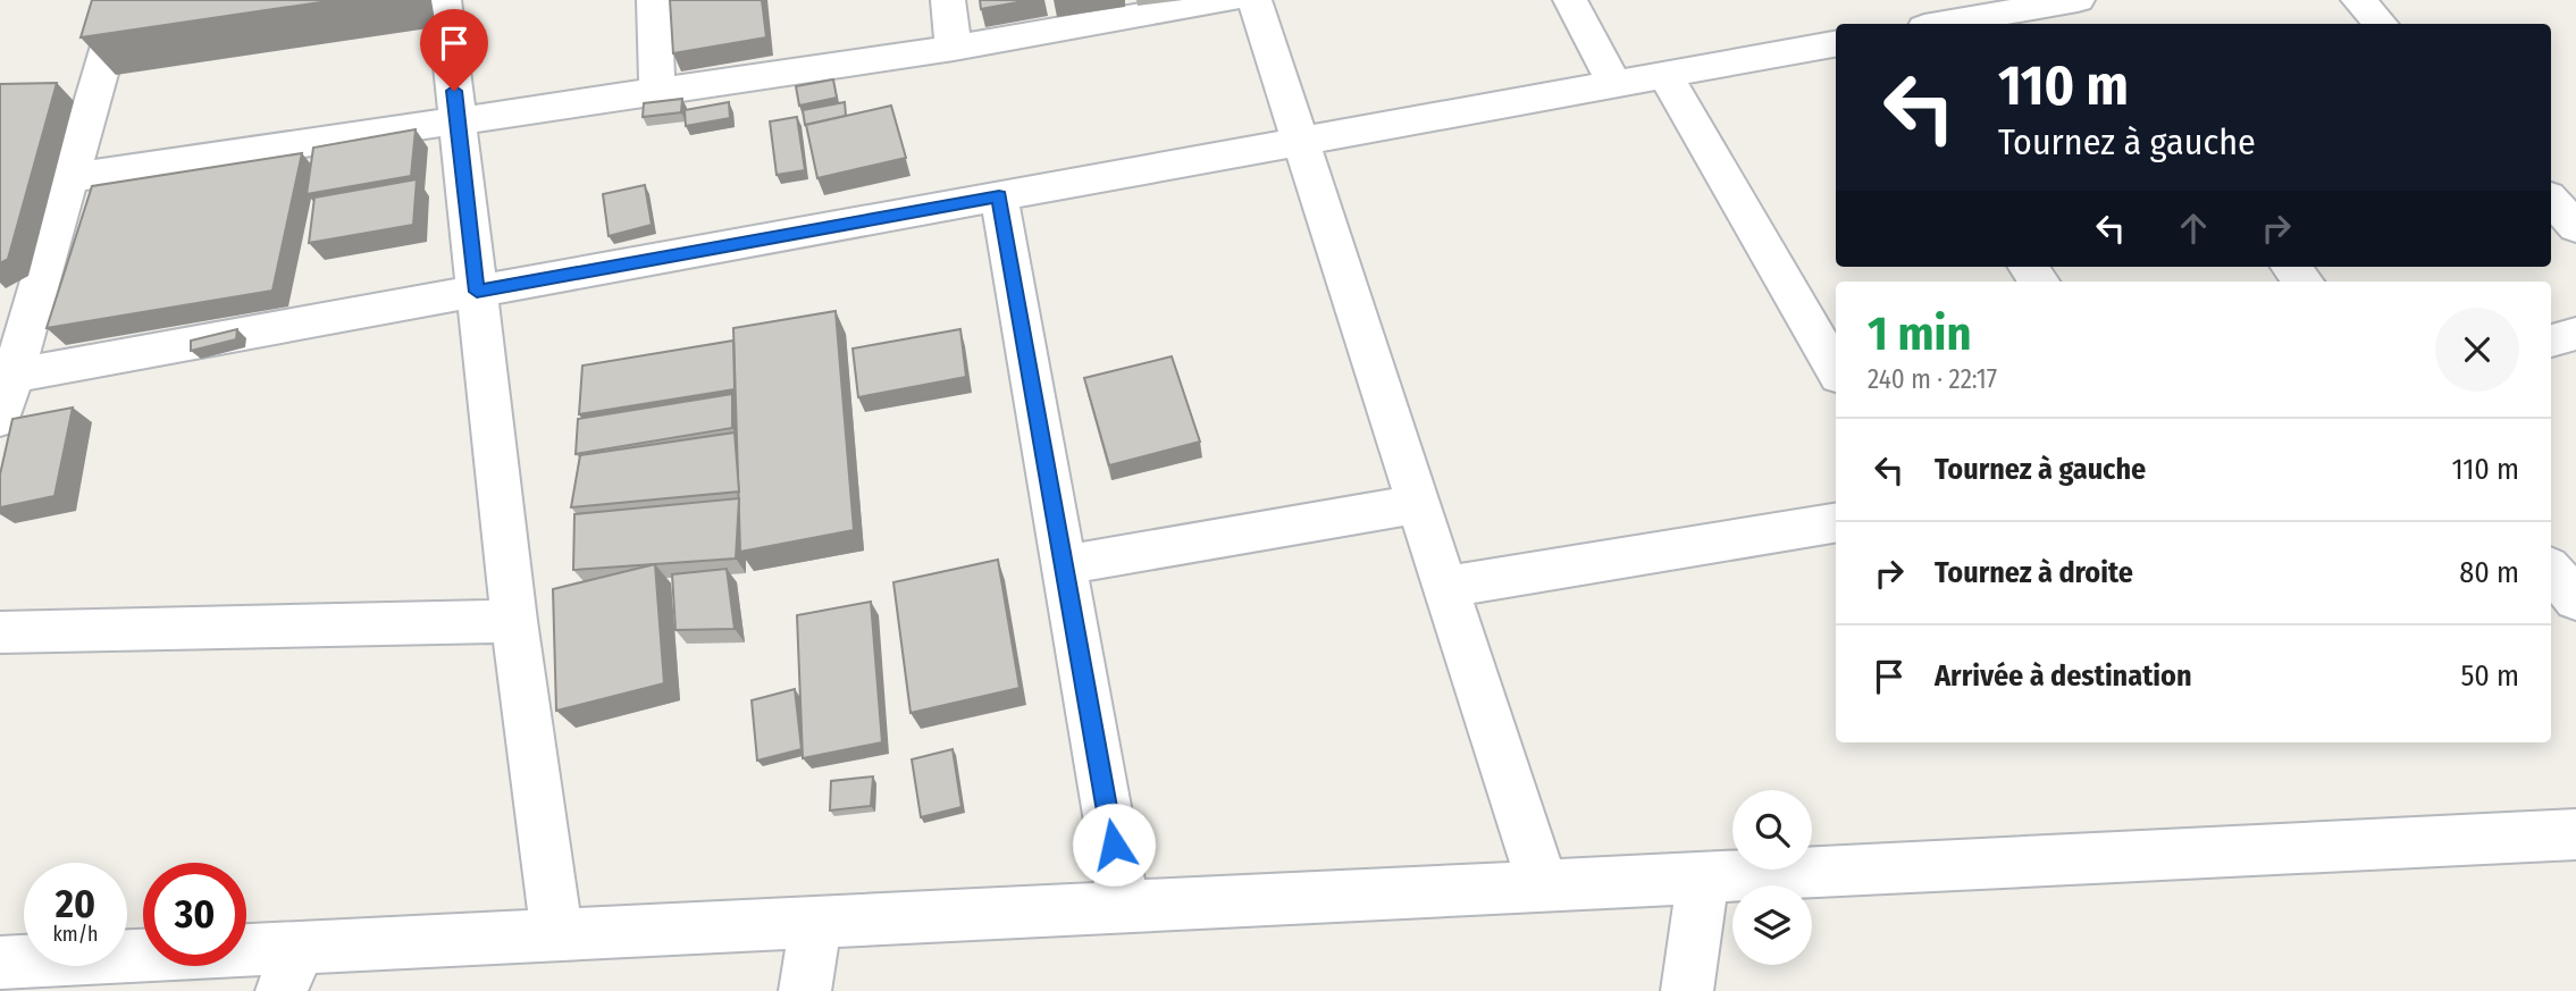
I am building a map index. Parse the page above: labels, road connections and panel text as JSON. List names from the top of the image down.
{
  "page": {
    "turn": ["110 m", "Tournez à gauche"],
    "heading": ["1 min", "240 m · 22:17"],
    "list": [
      {
        "name": "Tournez à gauche",
        "value": "110 m"
      },
      {
        "name": "Tournez à droite",
        "value": "80 m"
      },
      {
        "name": "Arrivée à destination",
        "value": "50 m"
      }
    ],
    "speed": "20 km/h",
    "limit": "30"
  }
}
